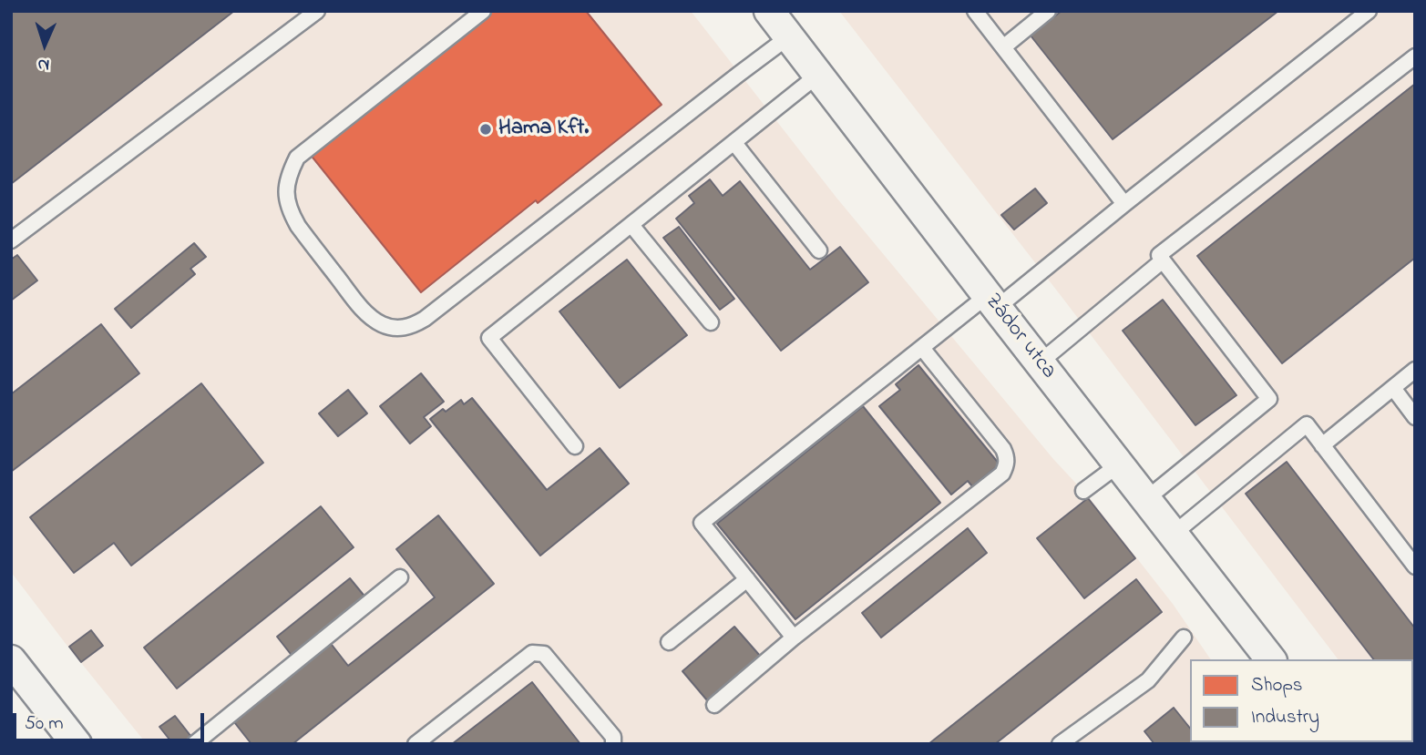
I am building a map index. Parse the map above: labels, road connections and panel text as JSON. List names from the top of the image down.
{
  "streets": {
    "street": ["Zádor utca"]
  },
  "places": ["Hama Kft."],
  "legend": ["Shops", "Industry"],
  "scale_bar": "50 m",
  "north": "bottom"
}
